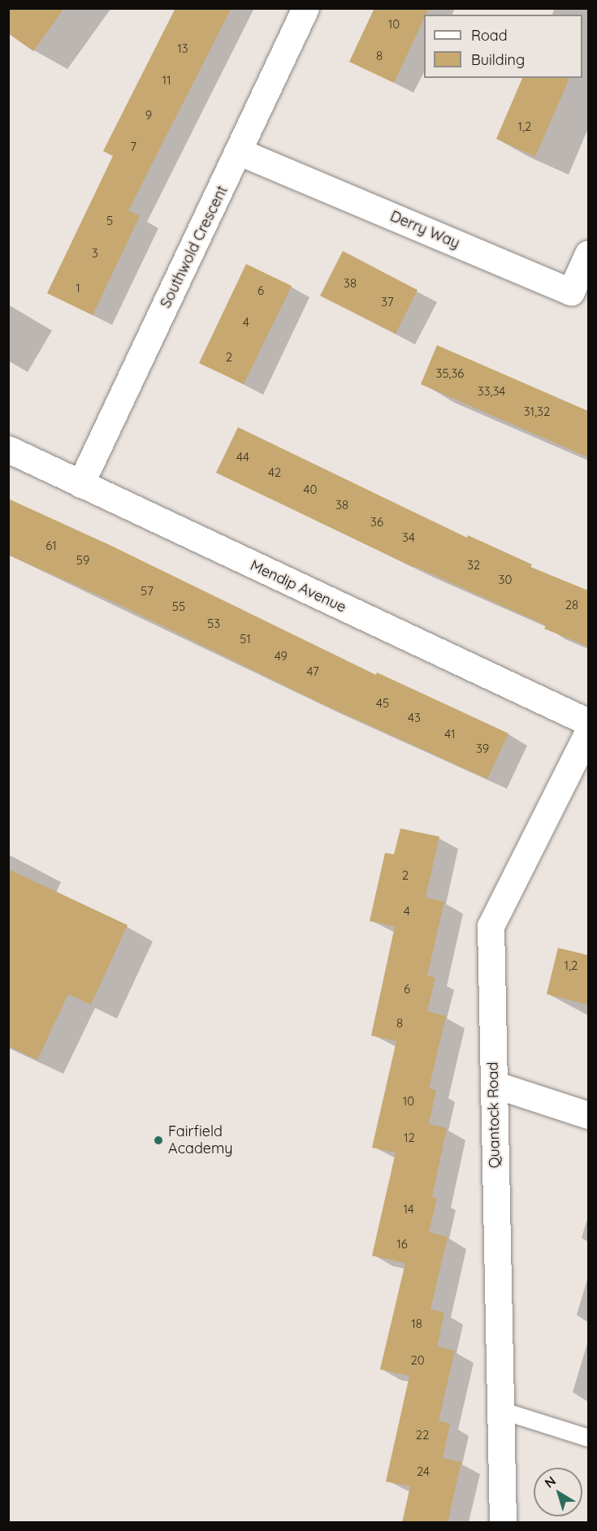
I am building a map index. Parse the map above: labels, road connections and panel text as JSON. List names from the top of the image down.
{
  "streets": {
    "street": [
      "Derry Way",
      "Southwold Crescent",
      "Mendip Avenue",
      "Quantock Road"
    ]
  },
  "crossings": [
    ["Derry Way", "Southwold Crescent"],
    ["Southwold Crescent", "Mendip Avenue"]
  ],
  "places": ["Fairfield Academy"],
  "house_numbers": [
    "10",
    "13",
    "8",
    "11",
    "9",
    "1,2",
    "7",
    "5",
    "3",
    "38",
    "1",
    "6",
    "37",
    "4",
    "2",
    "35,36",
    "33,34",
    "31,32",
    "44",
    "42",
    "40",
    "38",
    "36",
    "34",
    "61",
    "59",
    "32",
    "30",
    "57",
    "28",
    "55",
    "53",
    "51",
    "49",
    "47",
    "45",
    "43",
    "41",
    "39",
    "2",
    "4",
    "1,2",
    "6",
    "8",
    "10",
    "12",
    "14",
    "16",
    "18",
    "20",
    "22",
    "24"
  ],
  "legend": ["Road", "Building"],
  "north": "top left"
}
